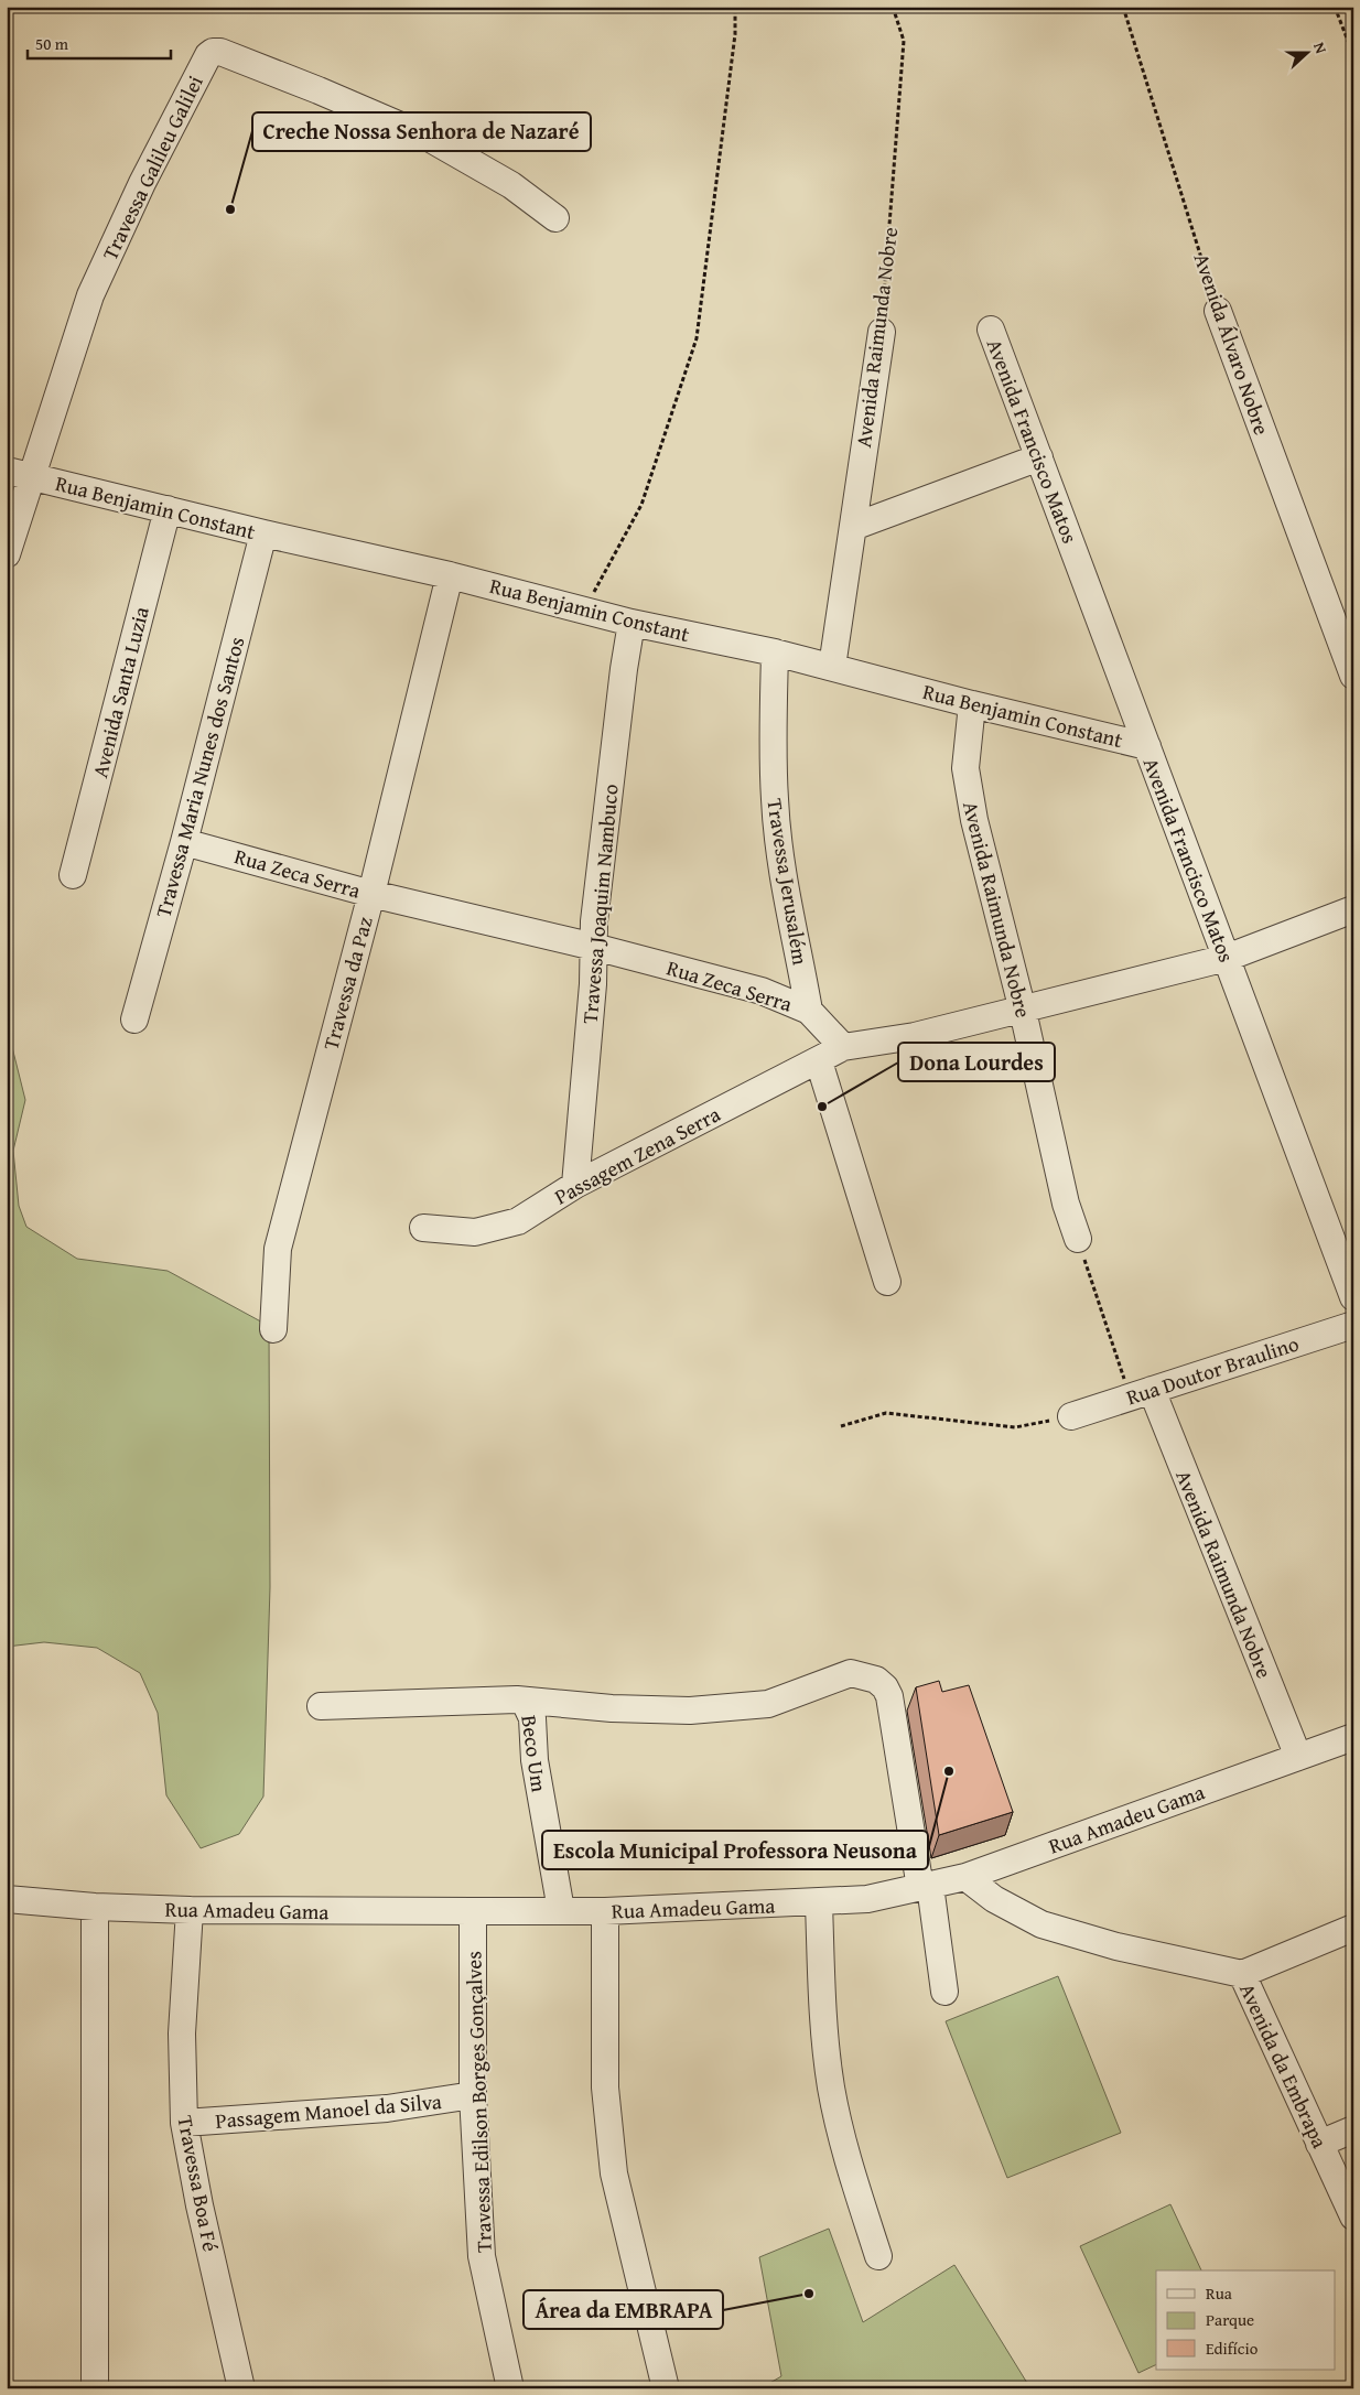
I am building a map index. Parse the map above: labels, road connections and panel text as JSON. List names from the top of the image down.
{
  "streets": {
    "street": [
      "Travessa Galileu Galilei",
      "Avenida Raimunda Nobre",
      "Avenida Álvaro Nobre",
      "Avenida Francisco Matos",
      "Rua Benjamin Constant",
      "Avenida Santa Luzia",
      "Travessa Maria Nunes dos Santos",
      "Rua Zeca Serra",
      "Travessa Jerusalém",
      "Travessa Joaquim Nambuco",
      "Travessa da Paz",
      "Passagem Zena Serra",
      "Rua Doutor Braulino",
      "Beco Um",
      "Rua Amadeu Gama",
      "Avenida da Embrapa",
      "Travessa Edilson Borges Gonçalves",
      "Passagem Manoel da Silva",
      "Travessa Boa Fé"
    ]
  },
  "crossings": [
    ["Travessa Galileu Galilei", "Rua Benjamin Constant"],
    ["Avenida Raimunda Nobre", "Rua Benjamin Constant"],
    ["Avenida Raimunda Nobre", "Rua Doutor Braulino"],
    ["Avenida Raimunda Nobre", "Rua Amadeu Gama"],
    ["Avenida Francisco Matos", "Rua Benjamin Constant"],
    ["Rua Benjamin Constant", "Avenida Santa Luzia"],
    ["Rua Benjamin Constant", "Travessa Maria Nunes dos Santos"],
    ["Rua Benjamin Constant", "Travessa Jerusalém"],
    ["Rua Benjamin Constant", "Travessa Joaquim Nambuco"],
    ["Rua Benjamin Constant", "Travessa da Paz"],
    ["Travessa Maria Nunes dos Santos", "Rua Zeca Serra"],
    ["Rua Zeca Serra", "Travessa Jerusalém"],
    ["Rua Zeca Serra", "Travessa Joaquim Nambuco"],
    ["Rua Zeca Serra", "Travessa da Paz"],
    ["Rua Zeca Serra", "Passagem Zena Serra"],
    ["Travessa Joaquim Nambuco", "Passagem Zena Serra"],
    ["Beco Um", "Rua Amadeu Gama"],
    ["Rua Amadeu Gama", "Travessa Edilson Borges Gonçalves"],
    ["Rua Amadeu Gama", "Travessa Boa Fé"],
    ["Travessa Edilson Borges Gonçalves", "Passagem Manoel da Silva"],
    ["Passagem Manoel da Silva", "Travessa Boa Fé"]
  ],
  "places": [
    "Creche Nossa Senhora de Nazaré",
    "Dona Lourdes",
    "Escola Municipal Professora Neusona",
    "Área da EMBRAPA"
  ],
  "legend": ["Rua", "Parque", "Edifício"],
  "scale_bar": "50 m",
  "north": "right"
}
